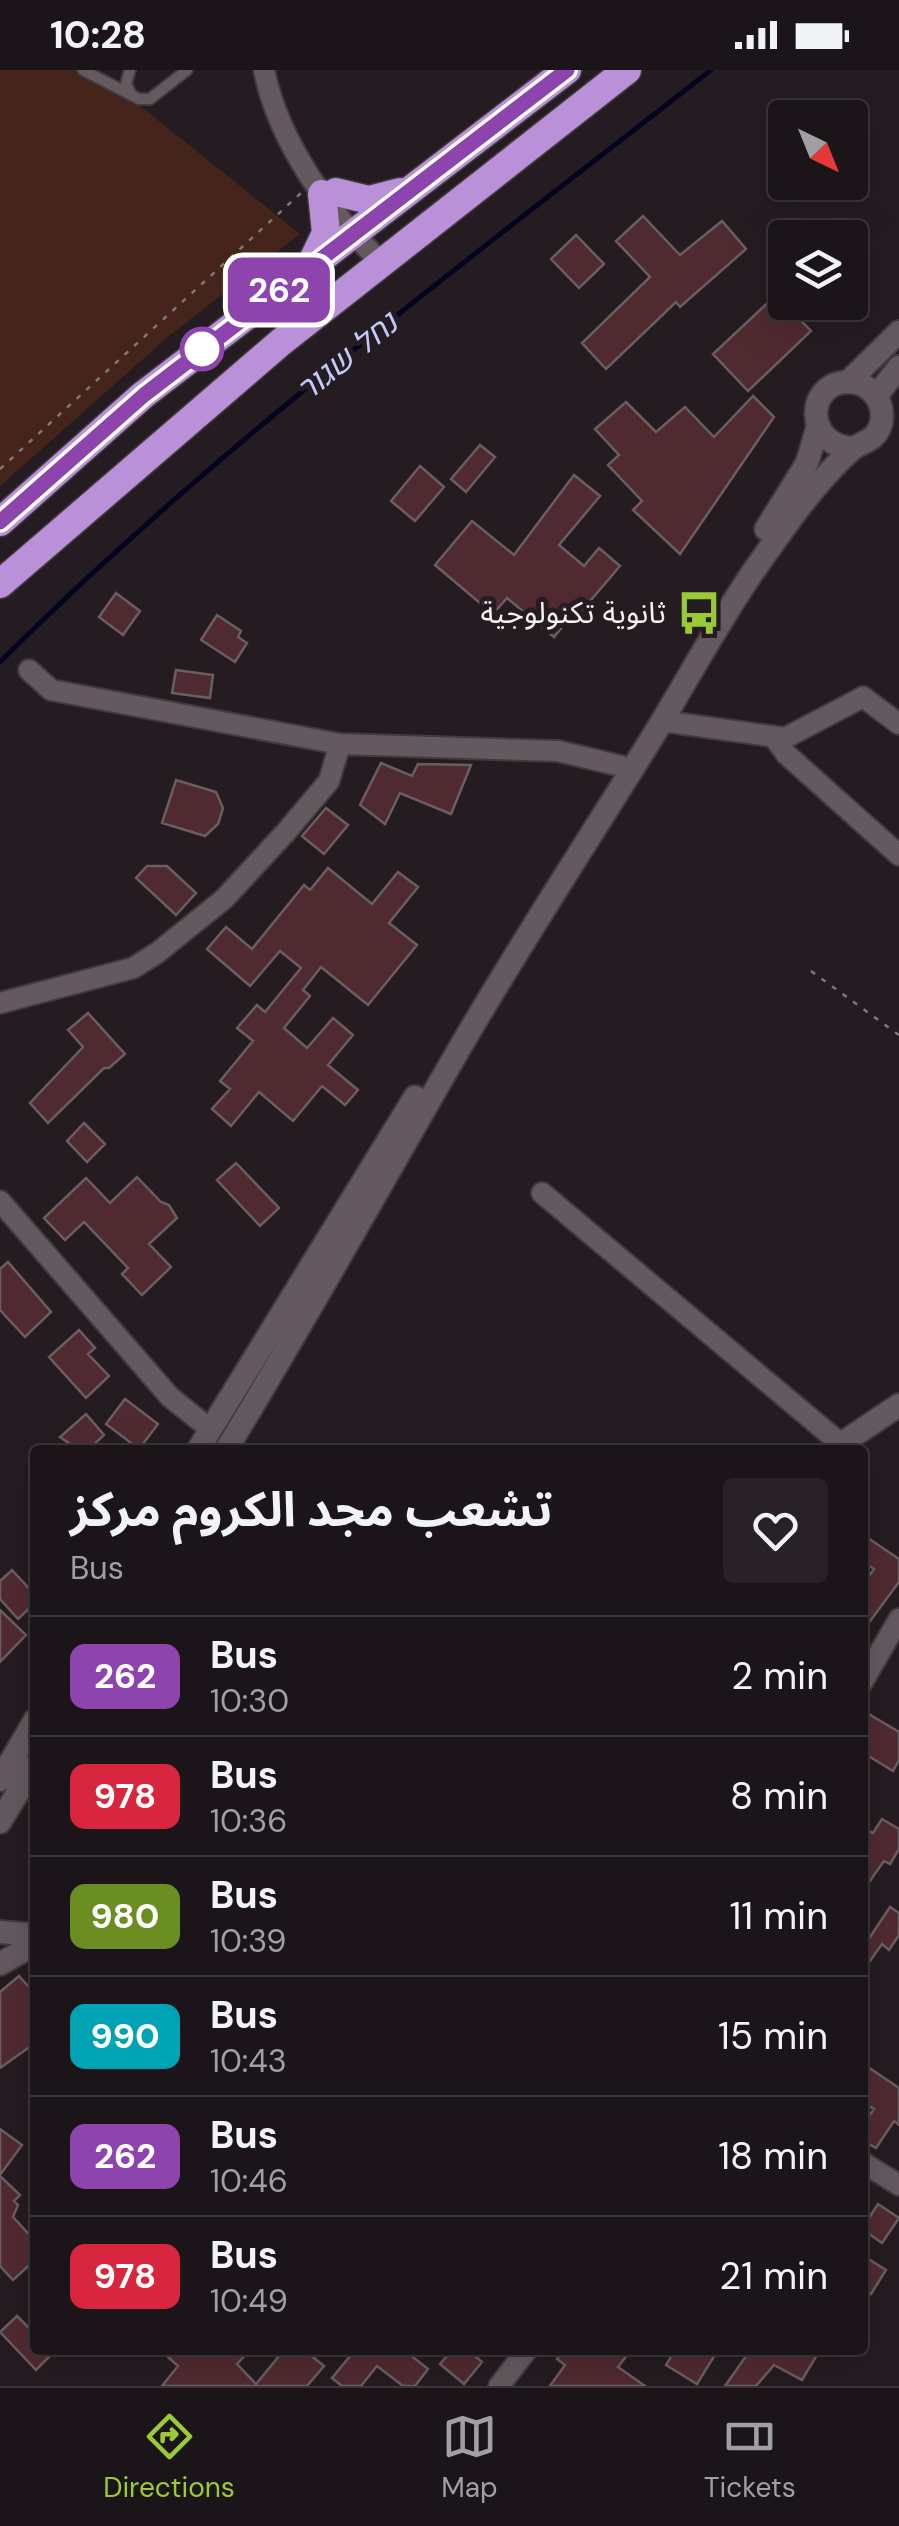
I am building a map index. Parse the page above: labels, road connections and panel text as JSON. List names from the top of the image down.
{
  "water": ["נחל שגור"],
  "places": {
    "bus stop": ["ثانوية تكنولوجية"]
  },
  "lines": ["bus line 262"],
  "north": "bottom right",
  "page": {
    "status": "10:28",
    "on_map": "262",
    "heading": ["تشعب مجد الكروم مركز", "Bus"],
    "list": [
      {
        "mark": "262",
        "name": "Bus",
        "note": "10:30",
        "value": "2 min"
      },
      {
        "mark": "978",
        "name": "Bus",
        "note": "10:36",
        "value": "8 min"
      },
      {
        "mark": "980",
        "name": "Bus",
        "note": "10:39",
        "value": "11 min"
      },
      {
        "mark": "990",
        "name": "Bus",
        "note": "10:43",
        "value": "15 min"
      },
      {
        "mark": "262",
        "name": "Bus",
        "note": "10:46",
        "value": "18 min"
      },
      {
        "mark": "978",
        "name": "Bus",
        "note": "10:49",
        "value": "21 min"
      }
    ],
    "tabs": ["Directions", "Map", "Tickets"]
  }
}
